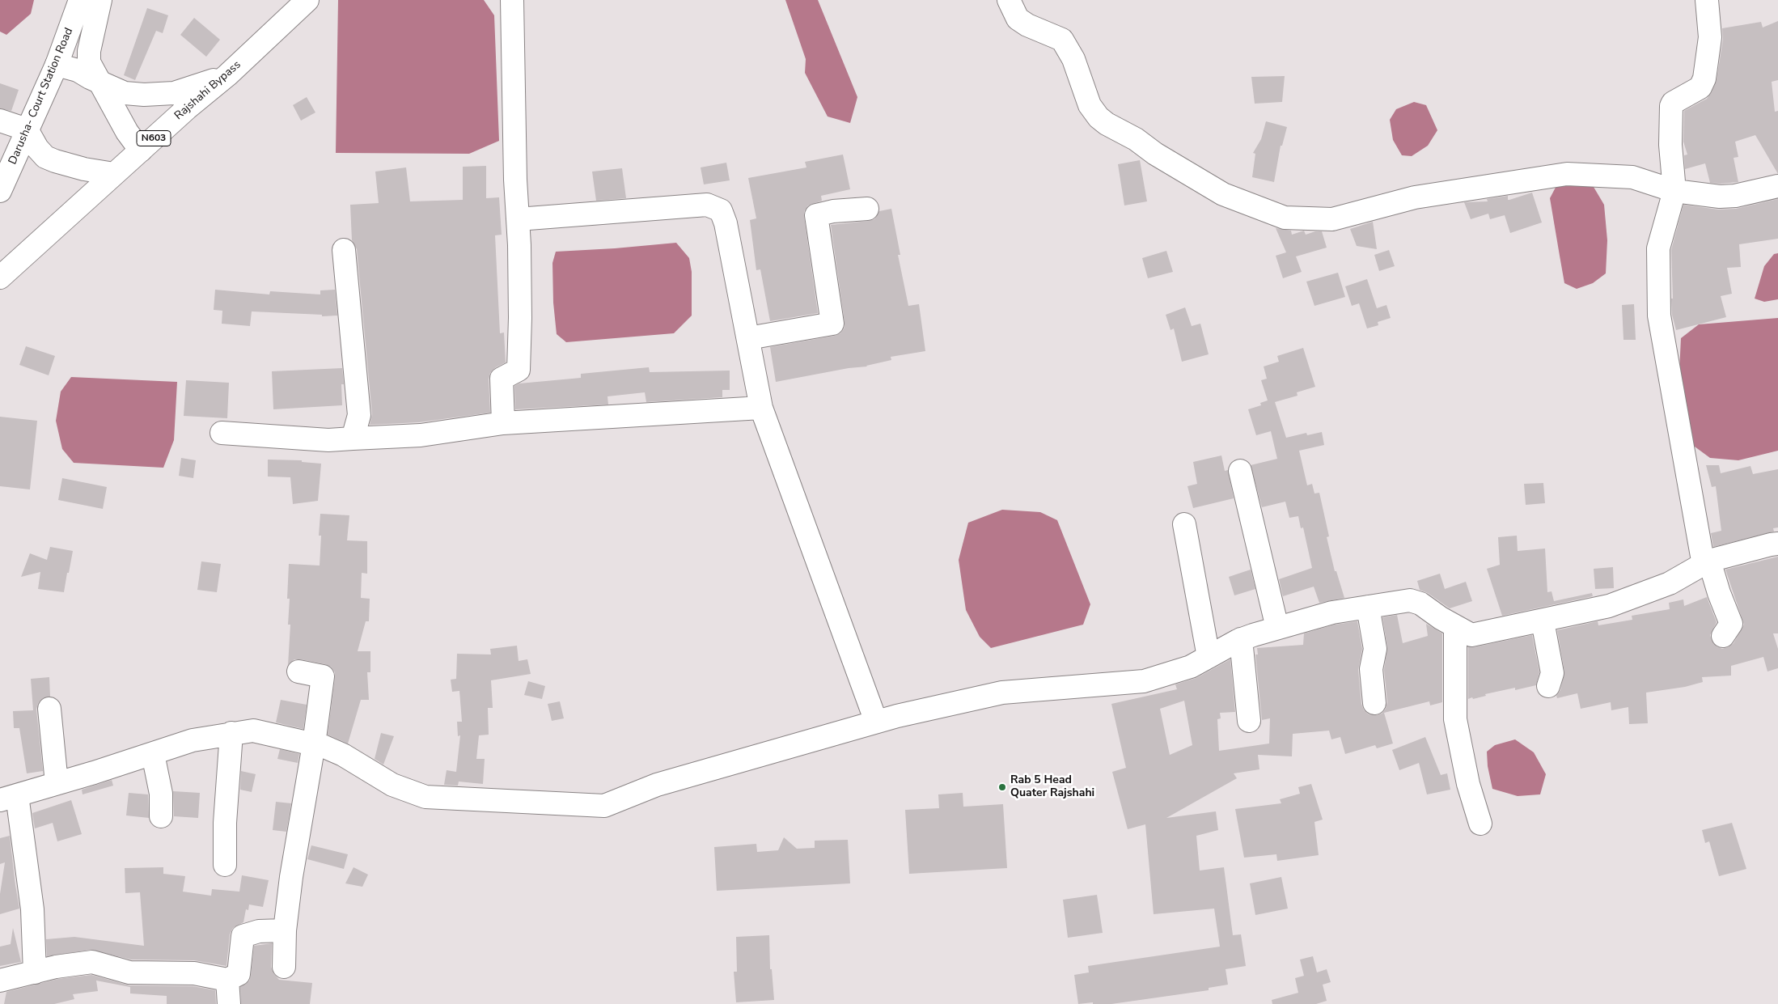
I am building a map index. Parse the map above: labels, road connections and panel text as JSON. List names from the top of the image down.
{
  "streets": {
    "main road": ["Rajshahi Bypass", "Darusha- Court Station Road", "N603"]
  },
  "crossings": [
    ["Rajshahi Bypass", "Darusha- Court Station Road"]
  ],
  "places": ["Rab 5 Head Quater Rajshahi"]
}
